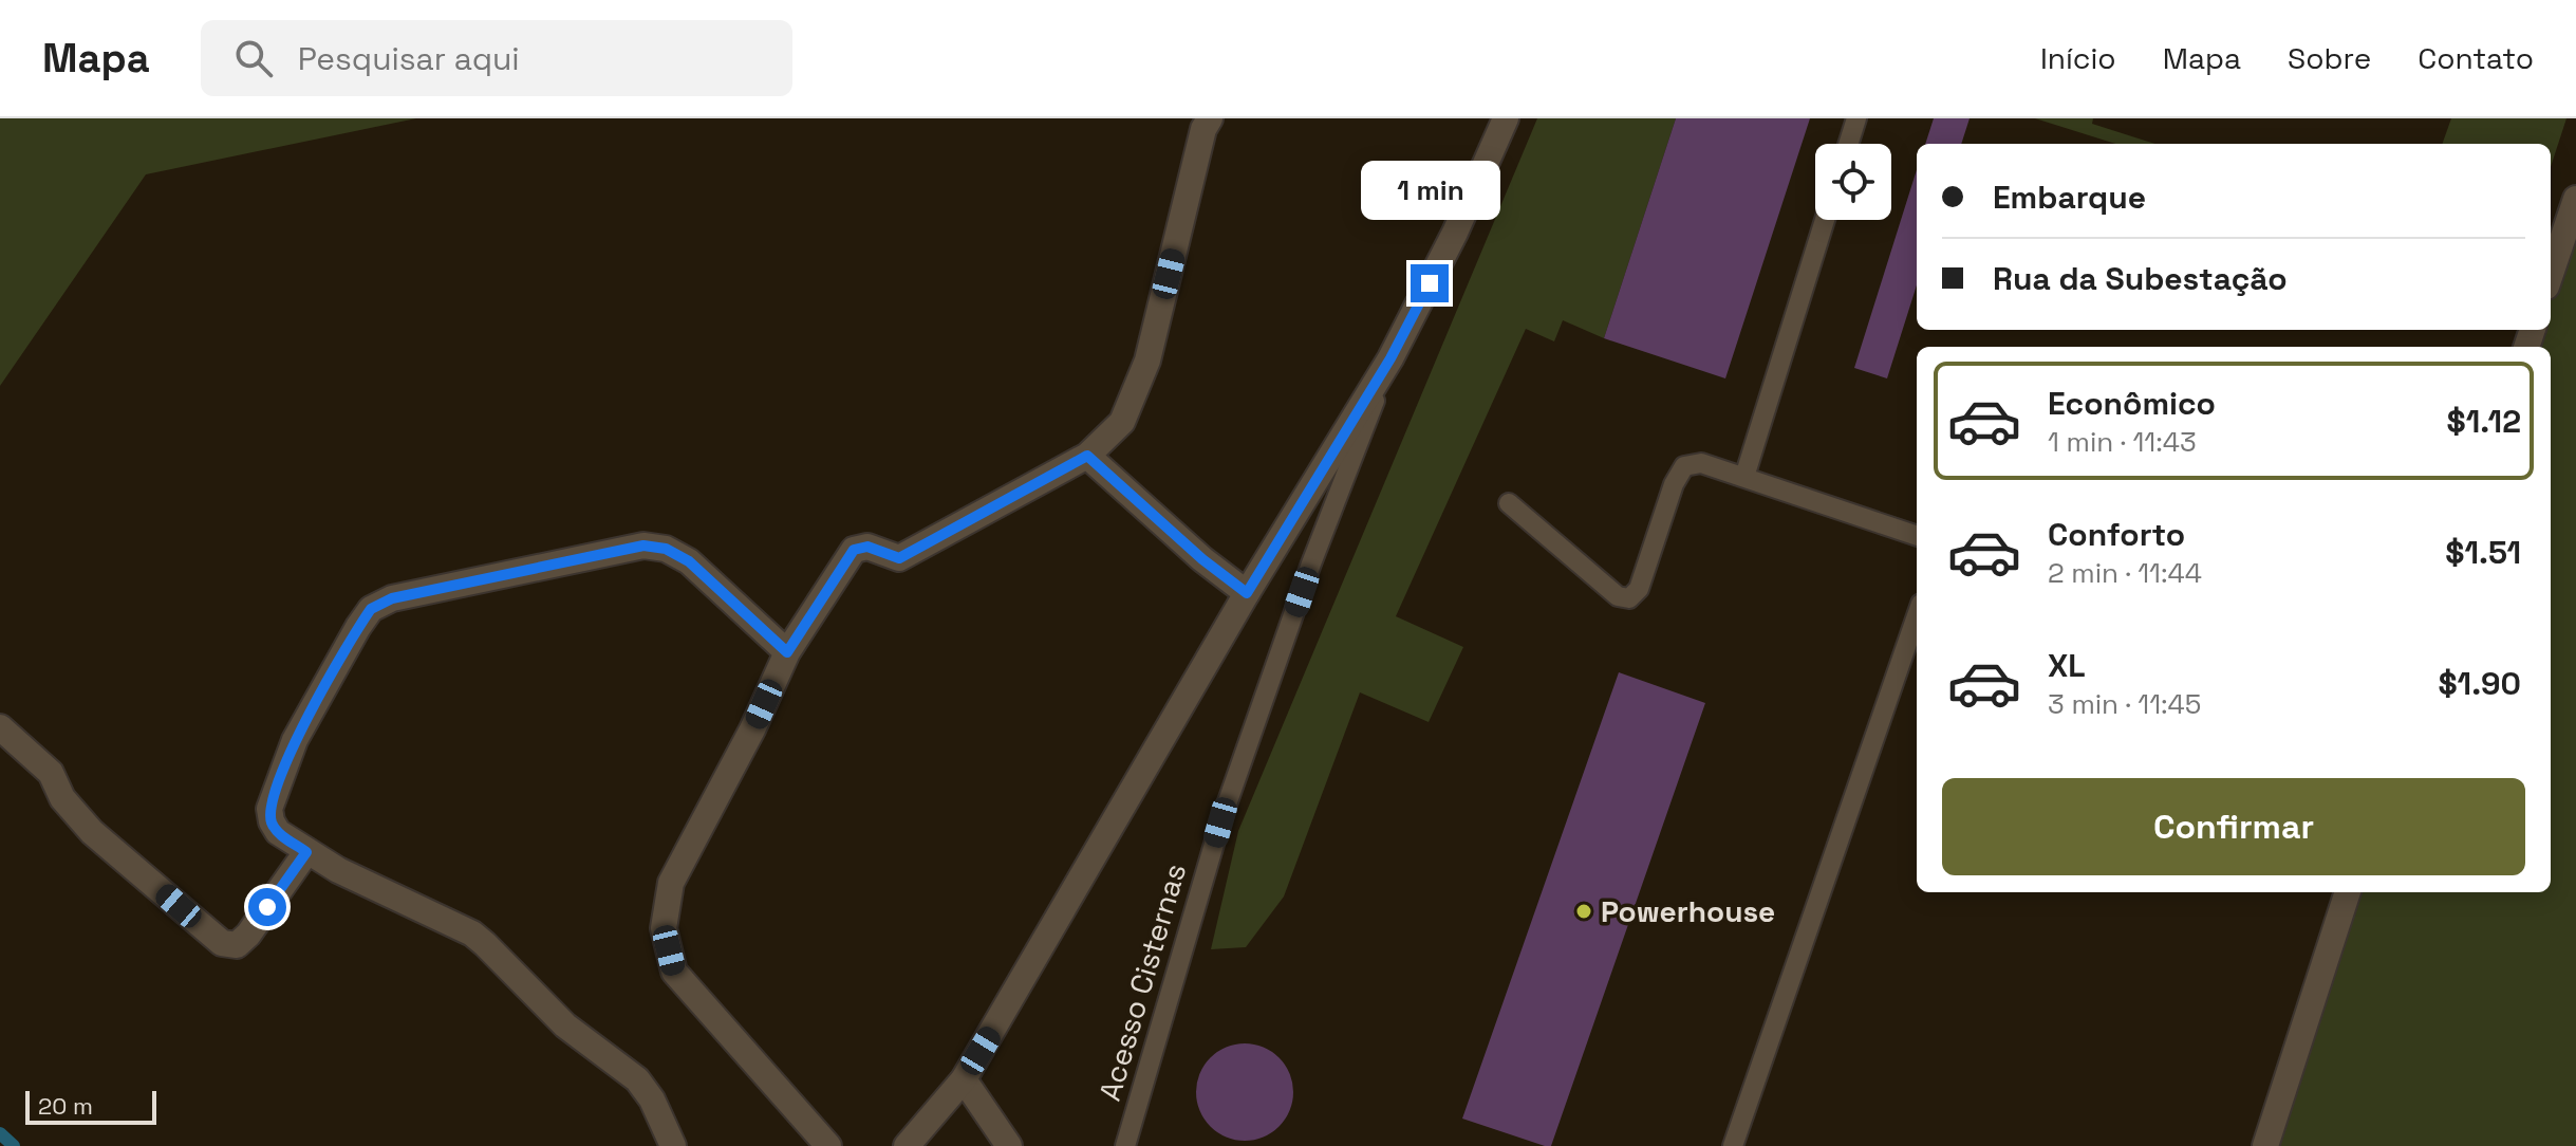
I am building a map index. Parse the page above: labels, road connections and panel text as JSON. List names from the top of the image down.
{
  "streets": {
    "lane": ["Acesso Cisternas"]
  },
  "places": ["Powerhouse"],
  "scale_bar": "20 m",
  "page": {
    "header": "Mapa",
    "search": "Pesquisar aqui",
    "nav": [
      "Início",
      "Mapa",
      "Sobre",
      "Contato"
    ],
    "banner": ["Embarque", "Rua da Subestação"],
    "bubble": "1 min",
    "list": [
      {
        "name": "Econômico",
        "note": "1 min · 11:43",
        "value": "$1.12"
      },
      {
        "name": "Conforto",
        "note": "2 min · 11:44",
        "value": "$1.51"
      },
      {
        "name": "XL",
        "note": "3 min · 11:45",
        "value": "$1.90"
      }
    ],
    "buttons": "Confirmar",
    "scale": "20 m"
  }
}
